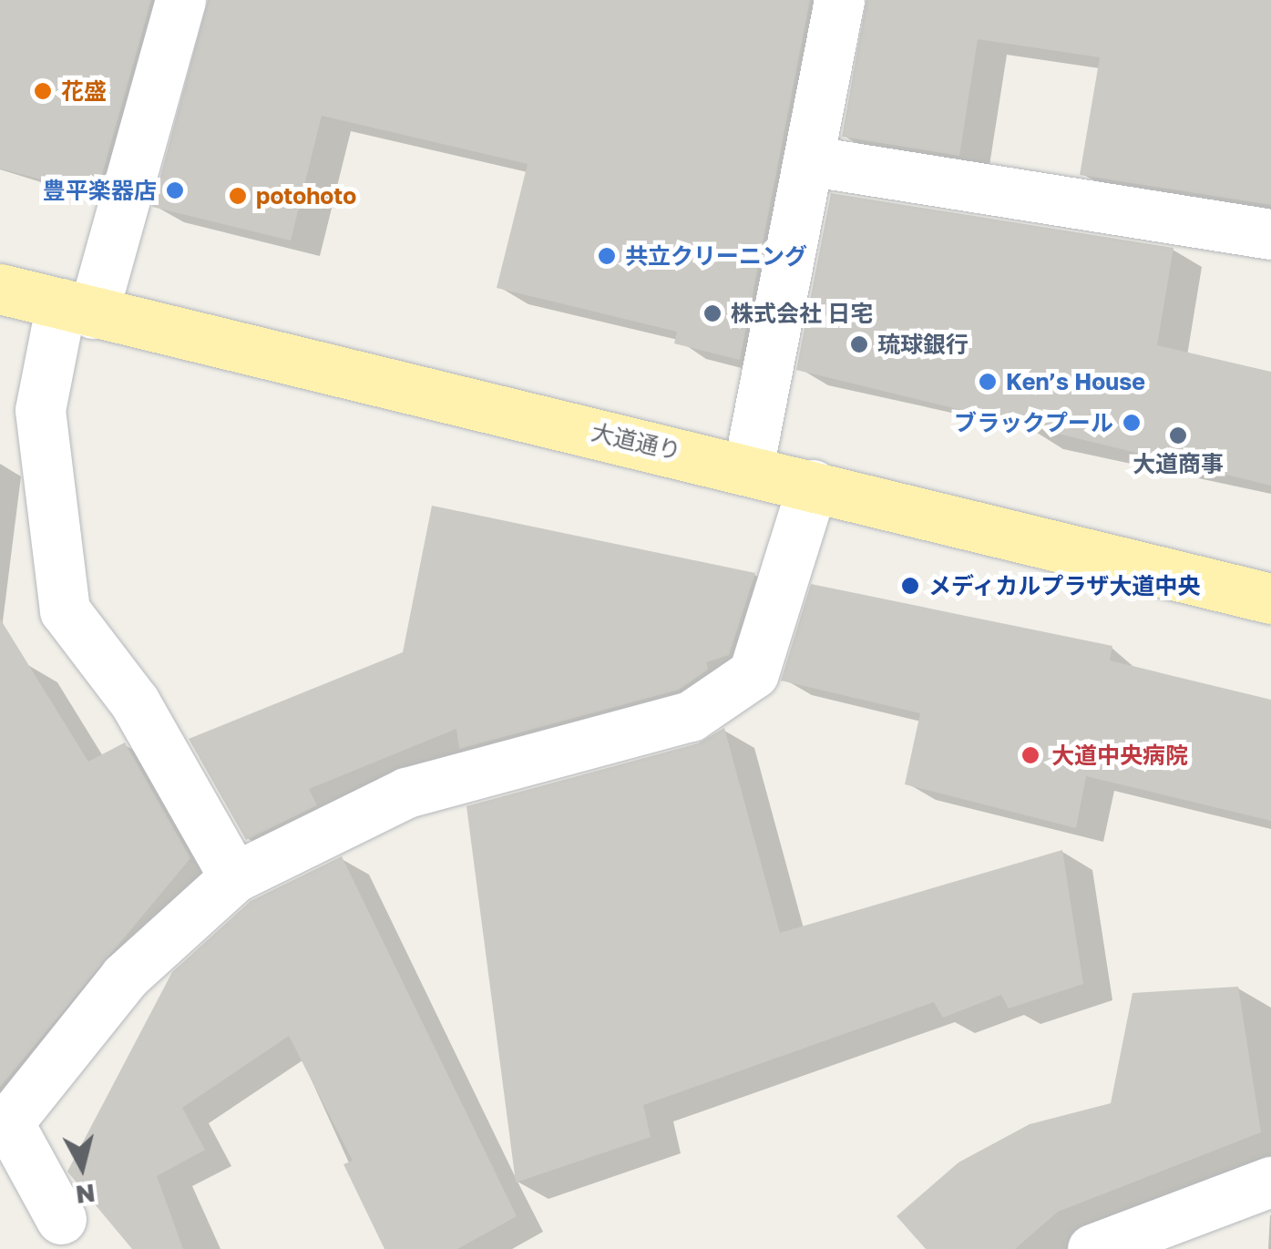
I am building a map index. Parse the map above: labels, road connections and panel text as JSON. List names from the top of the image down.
{
  "streets": {
    "main road": ["大道通り"]
  },
  "places": [
    "花盛",
    "豊平楽器店",
    "potohoto",
    "共立クリーニング",
    "株式会社 日宅",
    "琉球銀行",
    "Ken’s House",
    "ブラックプール",
    "大道商事",
    "メディカルプラザ大道中央",
    "大道中央病院"
  ],
  "north": "bottom"
}
